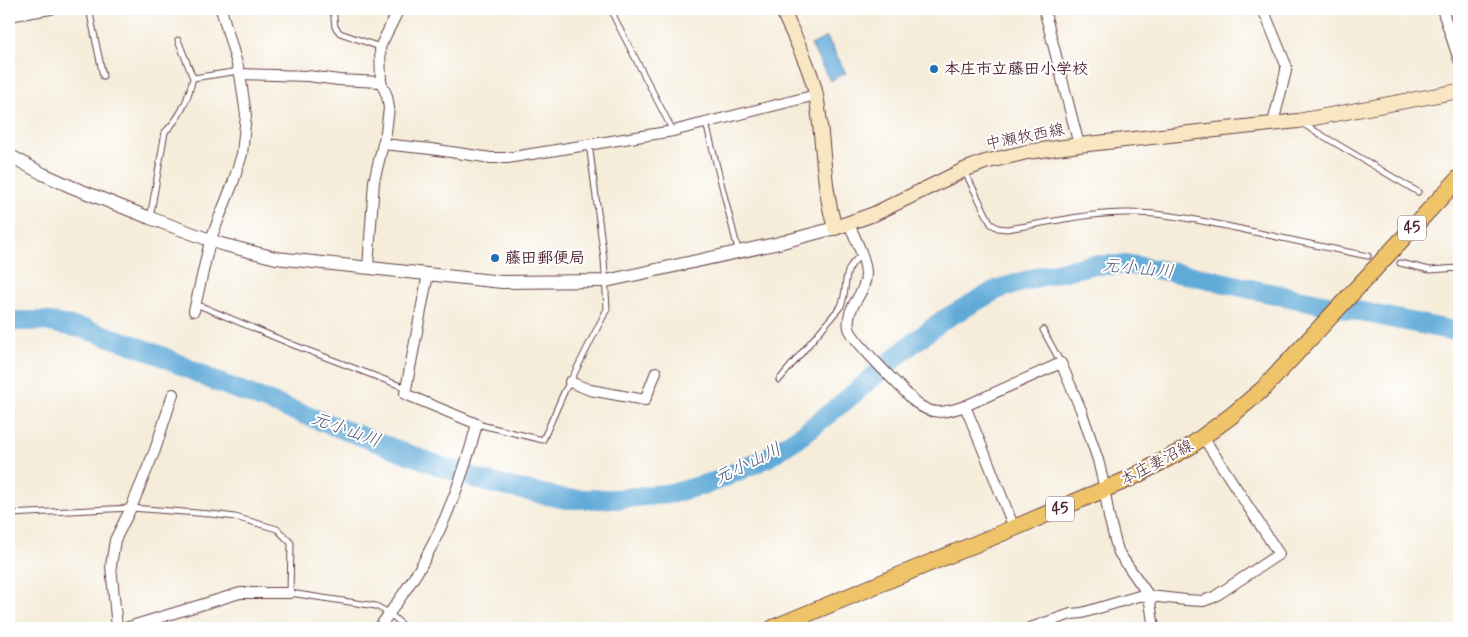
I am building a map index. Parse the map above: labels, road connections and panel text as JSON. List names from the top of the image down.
{
  "streets": {
    "main road": ["中瀬牧西線", "45", "本庄妻沼線"]
  },
  "water": ["元小山川"],
  "places": ["本庄市立藤田小学校", "藤田郵便局"]
}
